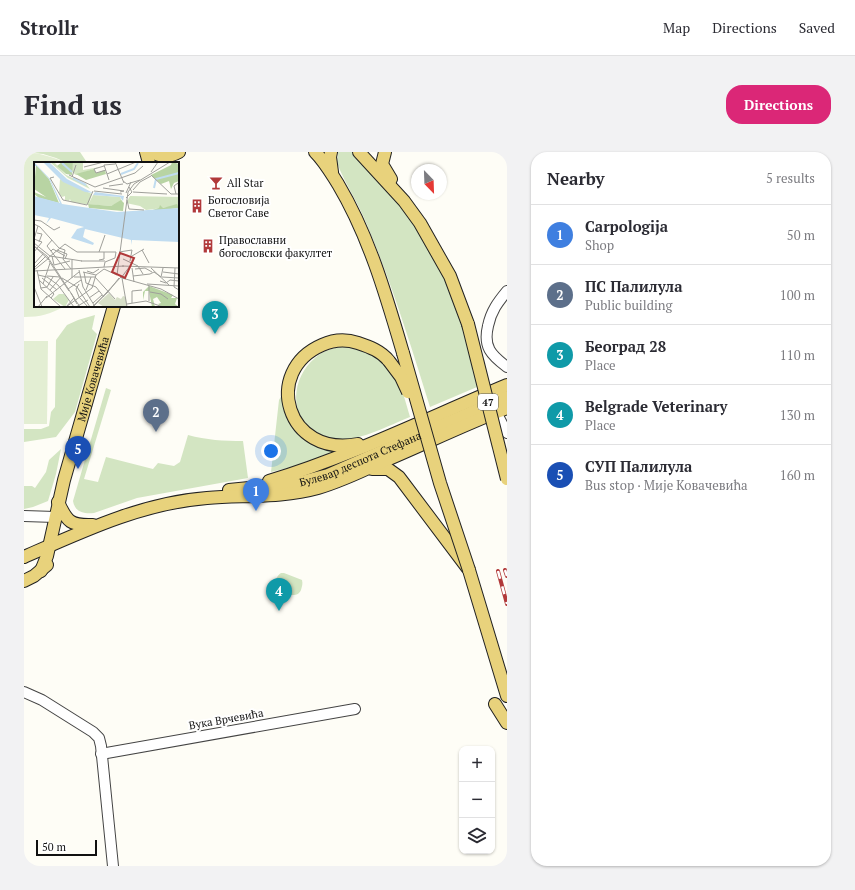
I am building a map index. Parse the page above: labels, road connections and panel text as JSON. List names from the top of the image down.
{
  "streets": {
    "main road": ["Мије Ковачевића", "47", "Булевар деспота Стефана"],
    "street": ["Вука Врчевића"]
  },
  "crossings": [
    ["Мије Ковачевића", "Булевар деспота Стефана"]
  ],
  "places": {
    "bar": ["All Star"],
    "building": ["Богословија Светог Саве", "Православни богословски факултет"]
  },
  "scale_bar": "50 m",
  "north": "bottom right",
  "page": {
    "header": "Strollr",
    "nav": ["Map", "Directions", "Saved"],
    "buttons": "Directions",
    "title": "Find us",
    "heading": ["Nearby", "5 results"],
    "list": [
      {
        "mark": "1",
        "name": "Carpologija",
        "note": "Shop",
        "value": "50 m"
      },
      {
        "mark": "2",
        "name": "ПС Палилула",
        "note": "Public building",
        "value": "100 m"
      },
      {
        "mark": "3",
        "name": "Београд 28",
        "note": "Place",
        "value": "110 m"
      },
      {
        "mark": "4",
        "name": "Belgrade Veterinary",
        "note": "Place",
        "value": "130 m"
      },
      {
        "mark": "5",
        "name": "СУП Палилула",
        "note": "Bus stop · Мије Ковачевића",
        "value": "160 m"
      }
    ],
    "pins": [
      "3",
      "2",
      "5",
      "1",
      "4"
    ],
    "map_buttons": ["+", "−"],
    "scale": "50 m"
  }
}
